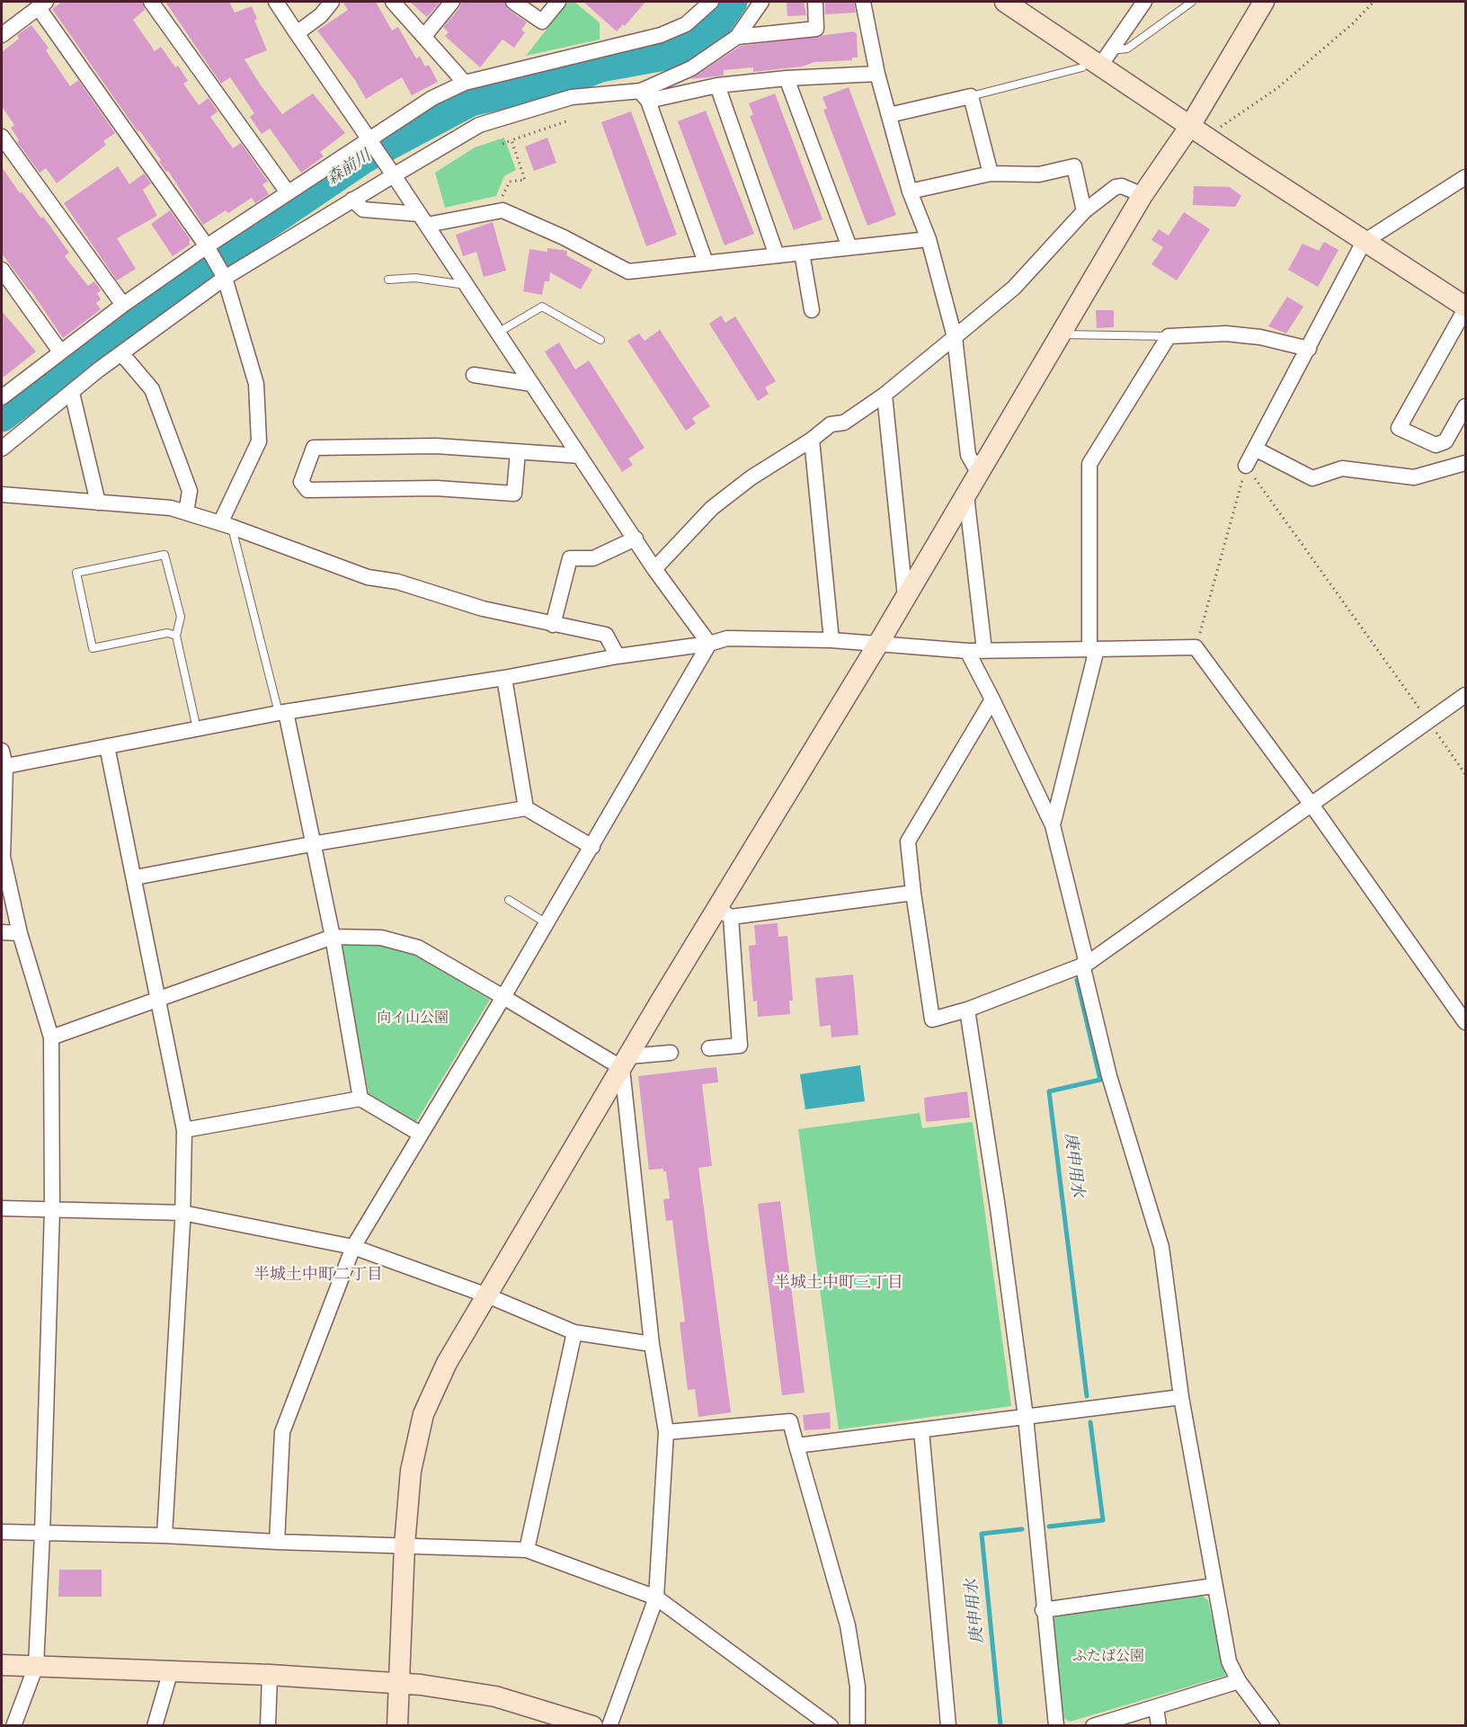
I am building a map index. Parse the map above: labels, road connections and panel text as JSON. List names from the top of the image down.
{
  "districts": ["半城土中町二丁目", "半城土中町三丁目"],
  "water": ["森前川", "庚申用水"],
  "parks": ["向イ山公園", "ふたば公園"]
}
